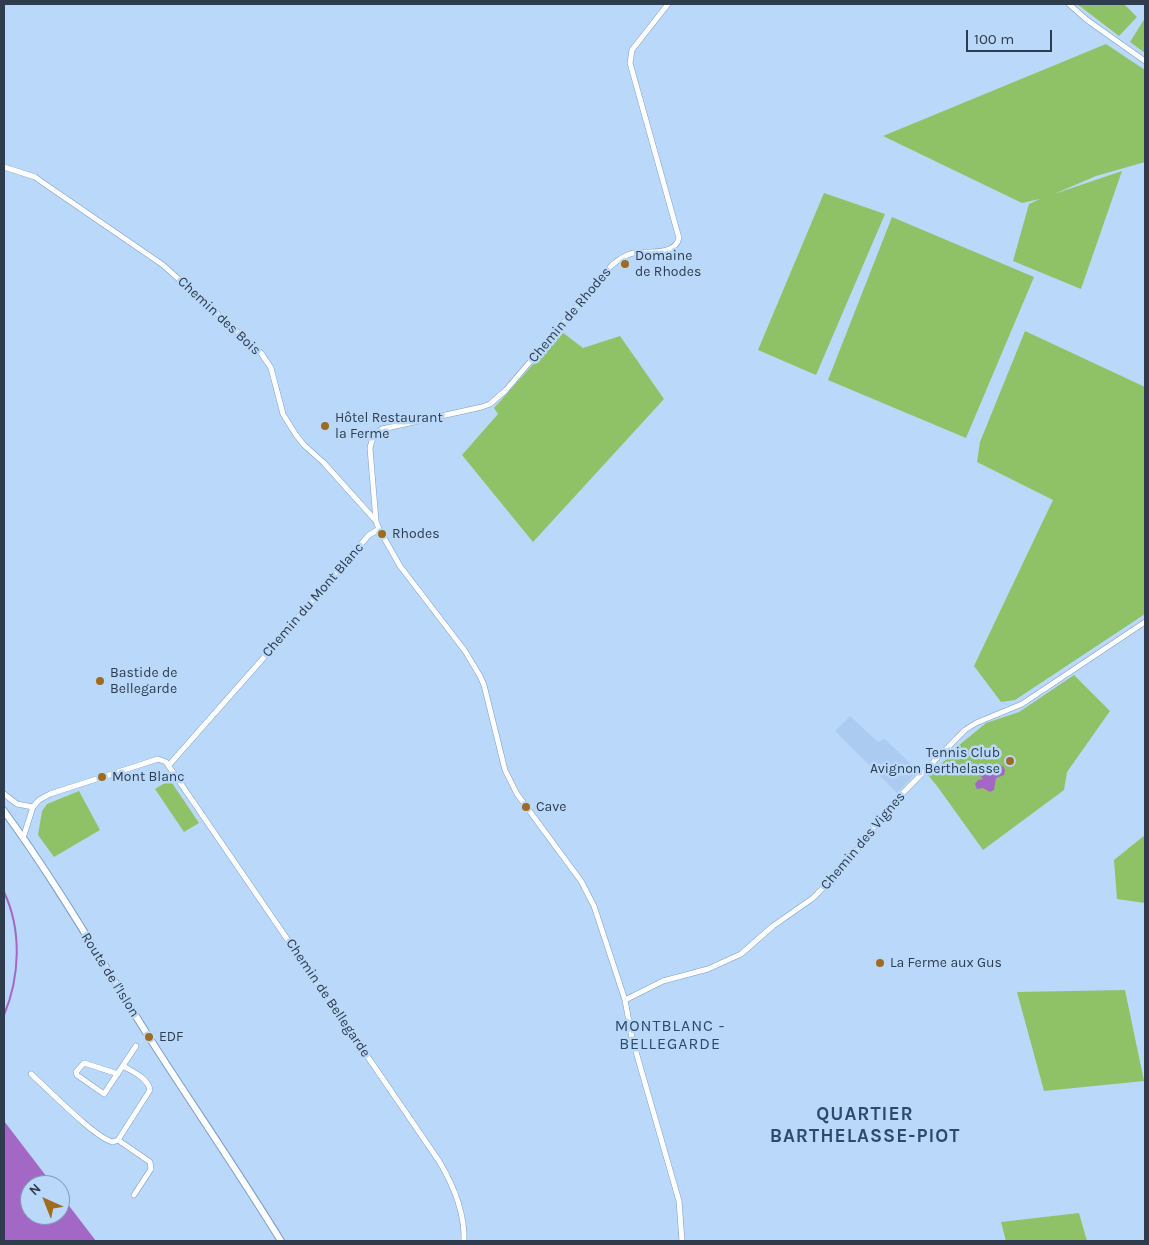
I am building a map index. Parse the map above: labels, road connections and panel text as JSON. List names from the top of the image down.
{
  "streets": {
    "street": [
      "Chemin de Rhodes",
      "Chemin des Bois",
      "Chemin du Mont Blanc",
      "Chemin des Vignes",
      "Route de l'Islon",
      "Chemin de Bellegarde"
    ]
  },
  "crossings": [
    ["Chemin de Rhodes", "Chemin des Bois"],
    ["Chemin de Rhodes", "Chemin du Mont Blanc"],
    ["Chemin du Mont Blanc", "Chemin des Vignes"],
    ["Chemin du Mont Blanc", "Chemin de Bellegarde"]
  ],
  "districts": ["MONTBLANC - BELLEGARDE", "QUARTIER BARTHELASSE-PIOT"],
  "places": [
    "Domaine de Rhodes",
    "Hôtel Restaurant la Ferme",
    "Rhodes",
    "Bastide de Bellegarde",
    "Tennis Club Avignon Berthelasse",
    "Mont Blanc",
    "Cave",
    "La Ferme aux Gus",
    "EDF"
  ],
  "scale_bar": "100 m",
  "north": "top left"
}
